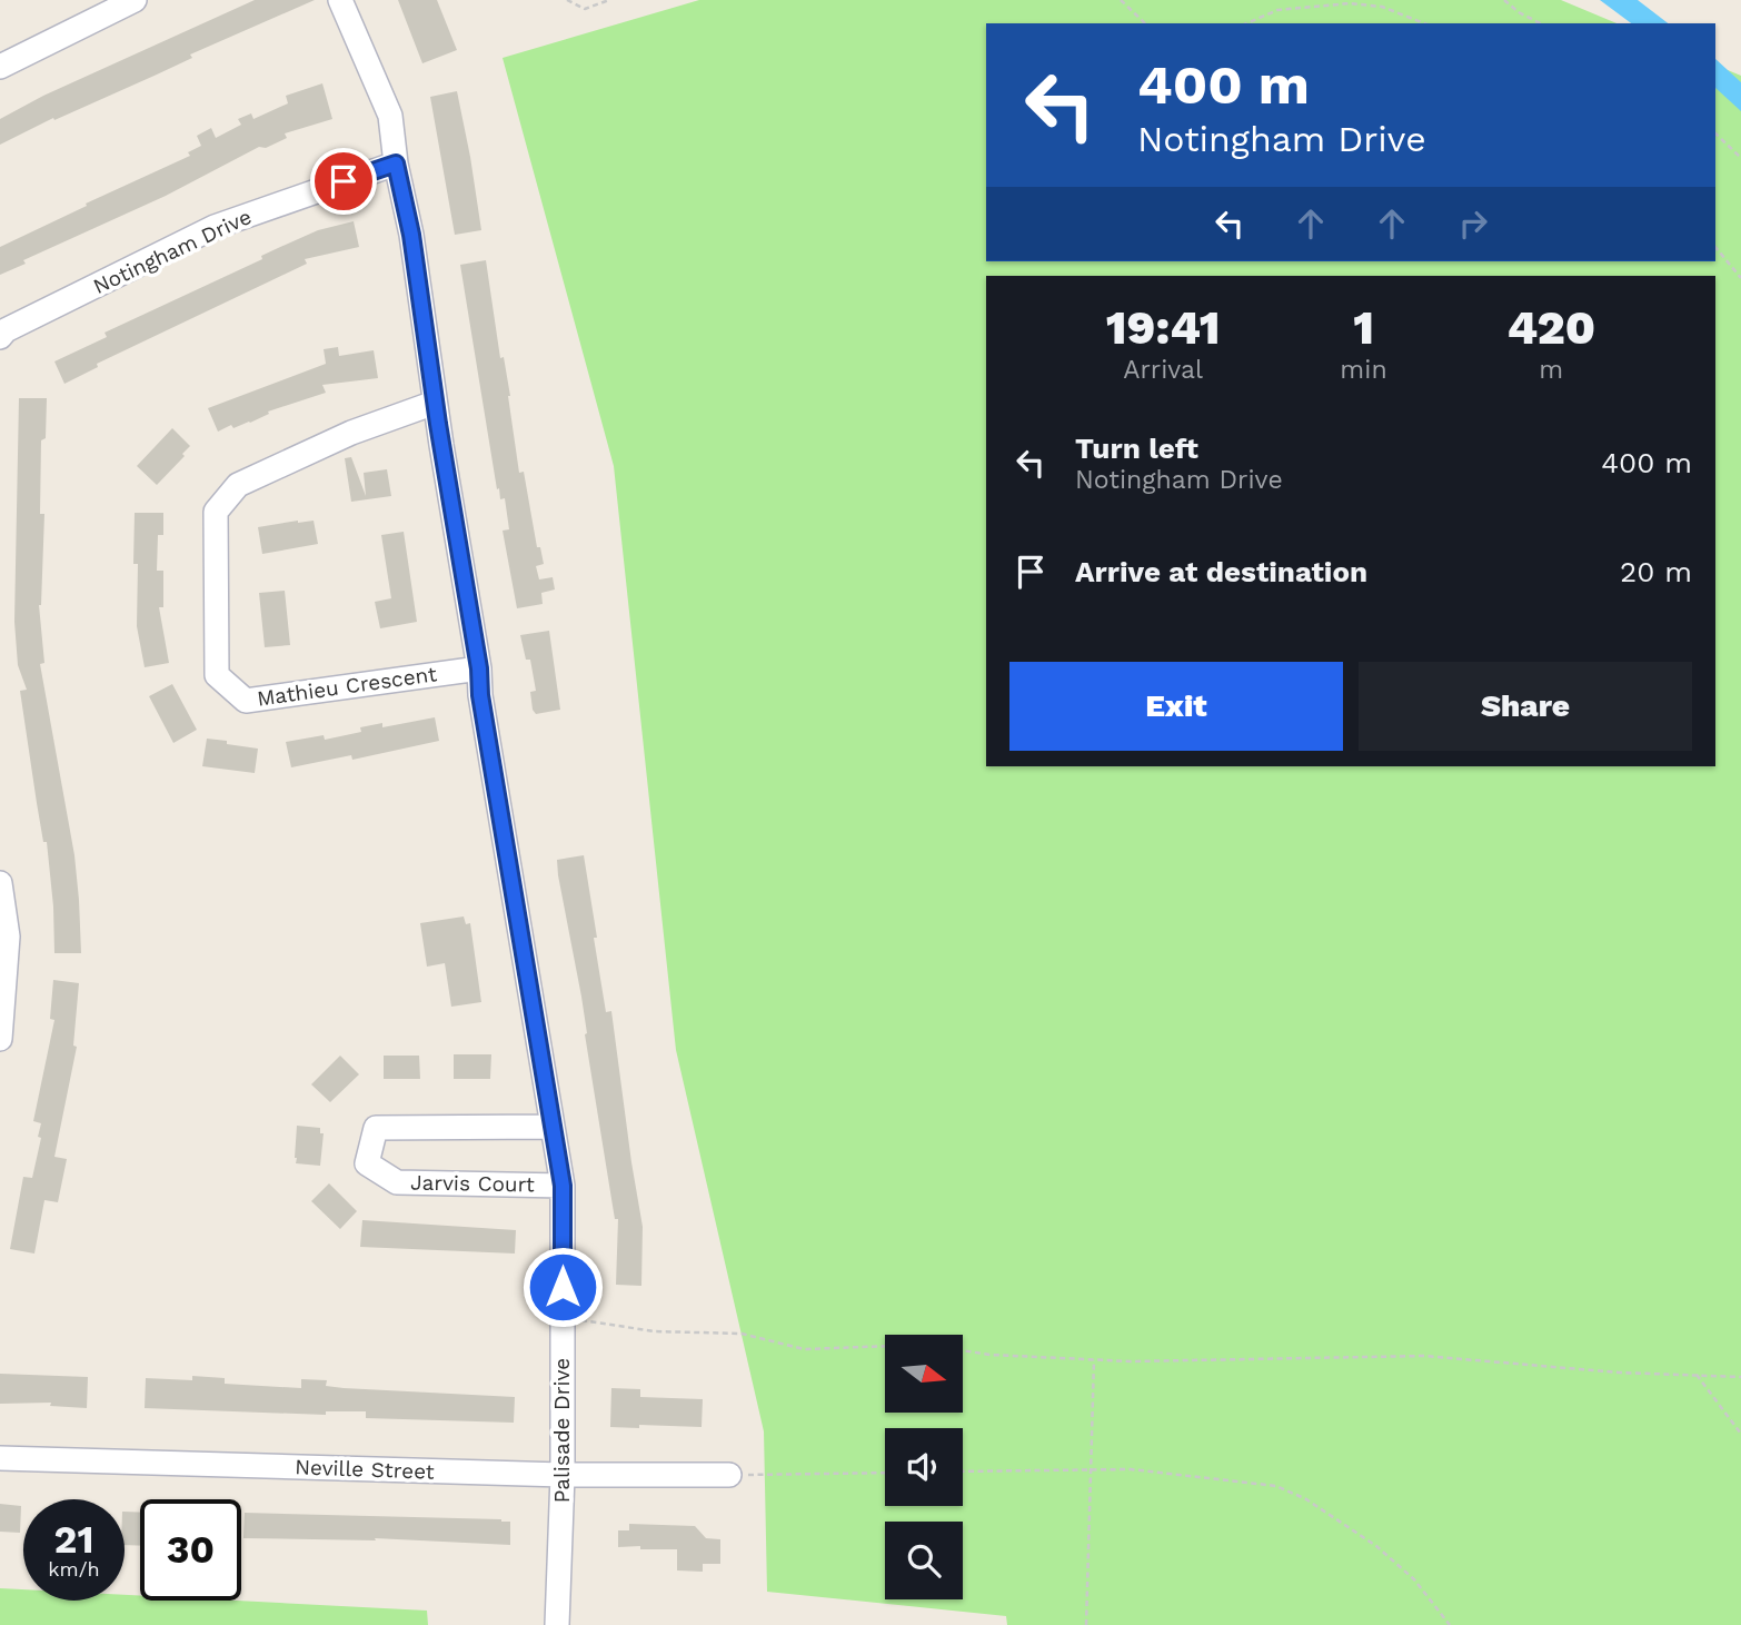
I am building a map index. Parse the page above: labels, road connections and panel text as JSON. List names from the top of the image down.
{
  "streets": {
    "street": [
      "Notingham Drive",
      "Mathieu Crescent",
      "Jarvis Court",
      "Palisade Drive",
      "Neville Street"
    ]
  },
  "crossings": [
    ["Notingham Drive", "Palisade Drive"],
    ["Mathieu Crescent", "Palisade Drive"],
    ["Jarvis Court", "Palisade Drive"],
    ["Palisade Drive", "Neville Street"]
  ],
  "north": "right",
  "page": {
    "turn": ["400 m", "Notingham Drive"],
    "eta": [
      "19:41",
      "Arrival",
      "1",
      "min",
      "420",
      "m"
    ],
    "list": [
      {
        "name": "Turn left",
        "note": "Notingham Drive",
        "value": "400 m"
      },
      {
        "name": "Arrive at destination",
        "value": "20 m"
      }
    ],
    "buttons": ["Exit", "Share"],
    "speed": "21 km/h",
    "limit": "30"
  }
}
